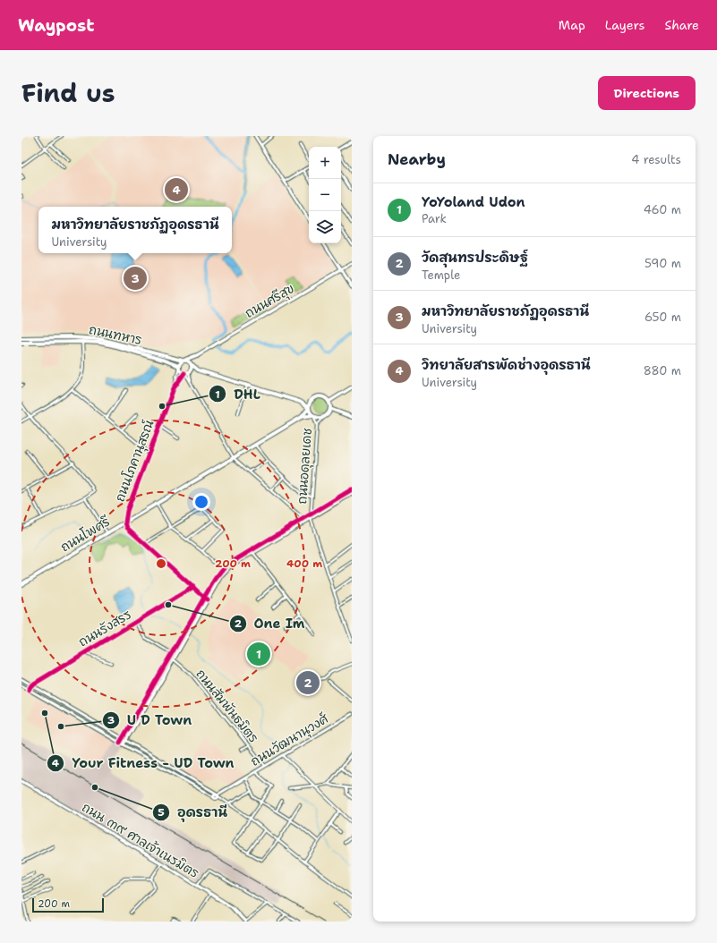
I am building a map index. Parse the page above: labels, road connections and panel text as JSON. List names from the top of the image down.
{
  "streets": {
    "main road": [
      "ถนนศรีสุข",
      "ถนนทหาร",
      "ถนนโพศรี",
      "ถนน ๓๙ ศาลเจ้าเนรมิตร"
    ],
    "street": [
      "ถนนโภคานุสรณ์",
      "ถนนอดุลยเดช",
      "ถนนรังสรร",
      "ถนนสัมพันธมิตร",
      "ถนนวัฒนานุวงศ์"
    ]
  },
  "crossings": [
    ["ถนนทหาร", "ถนนโภคานุสรณ์"],
    ["ถนนโภคานุสรณ์", "ถนนโพศรี"],
    ["ถนนอดุลยเดช", "ถนนโพศรี"],
    ["ถนนสัมพันธมิตร", "ถนนวัฒนานุวงศ์"]
  ],
  "places": [
    "DHL",
    "One Im",
    "Your Fitness - UD Town",
    "U D Town",
    "อุดรธานี"
  ],
  "scale_bar": "200 m",
  "page": {
    "header": "Waypost",
    "nav": ["Map", "Layers", "Share"],
    "title": "Find us",
    "buttons": "Directions",
    "heading": ["Nearby", "4 results"],
    "map_buttons": ["+", "−"],
    "pins": [
      "4",
      "3",
      "1",
      "2"
    ],
    "list": [
      {
        "mark": "1",
        "name": "YoYoland Udon",
        "note": "Park",
        "value": "460 m"
      },
      {
        "mark": "2",
        "name": "วัดสุนทรประดิษฐ์",
        "note": "Temple",
        "value": "590 m"
      },
      {
        "mark": "3",
        "name": "มหาวิทยาลัยราชภัฏอุดรธานี",
        "note": "University",
        "value": "650 m"
      },
      {
        "mark": "4",
        "name": "วิทยาลัยสารพัดช่างอุดรธานี",
        "note": "University",
        "value": "880 m"
      }
    ],
    "popup": ["มหาวิทยาลัยราชภัฏอุดรธานี", "University"],
    "scale": "200 m"
  },
  "rings": ["200 m", "400 m"]
}
